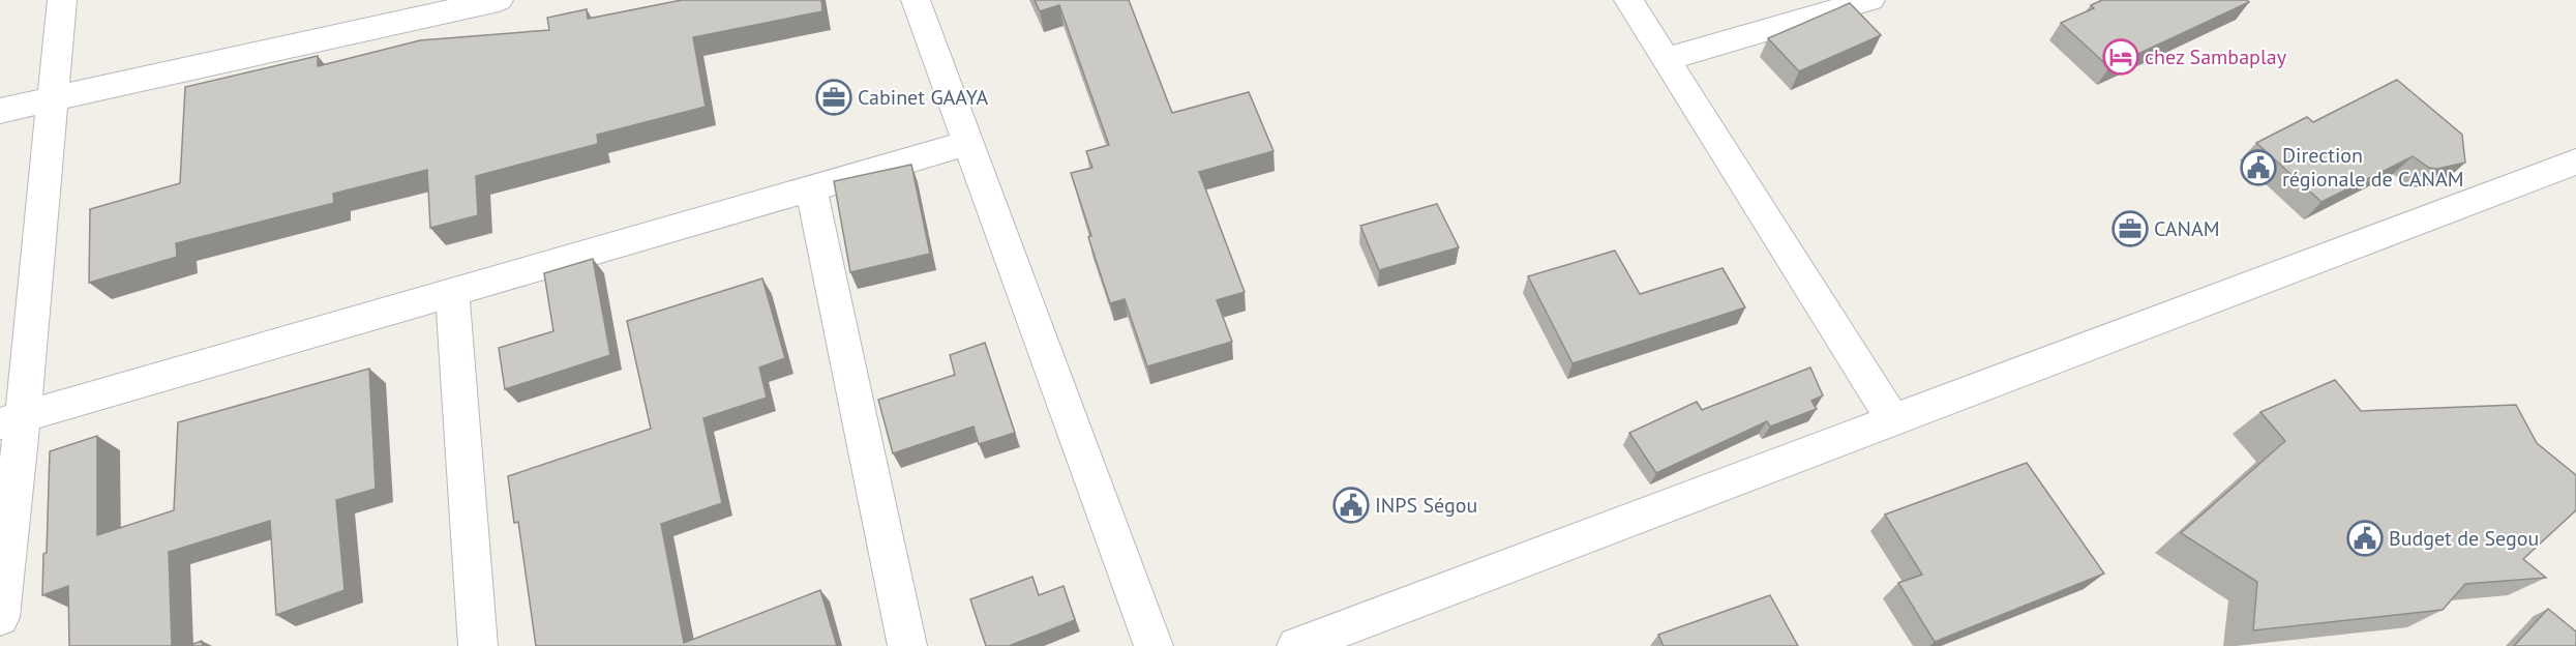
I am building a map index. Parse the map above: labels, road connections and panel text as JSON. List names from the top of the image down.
{
  "places": {
    "hotel": ["chez Sambaplay"],
    "office": ["Cabinet GAAYA", "CANAM"],
    "public building": ["Direction régionale de CANAM", "INPS Ségou", "Budget de Segou"]
  }
}
